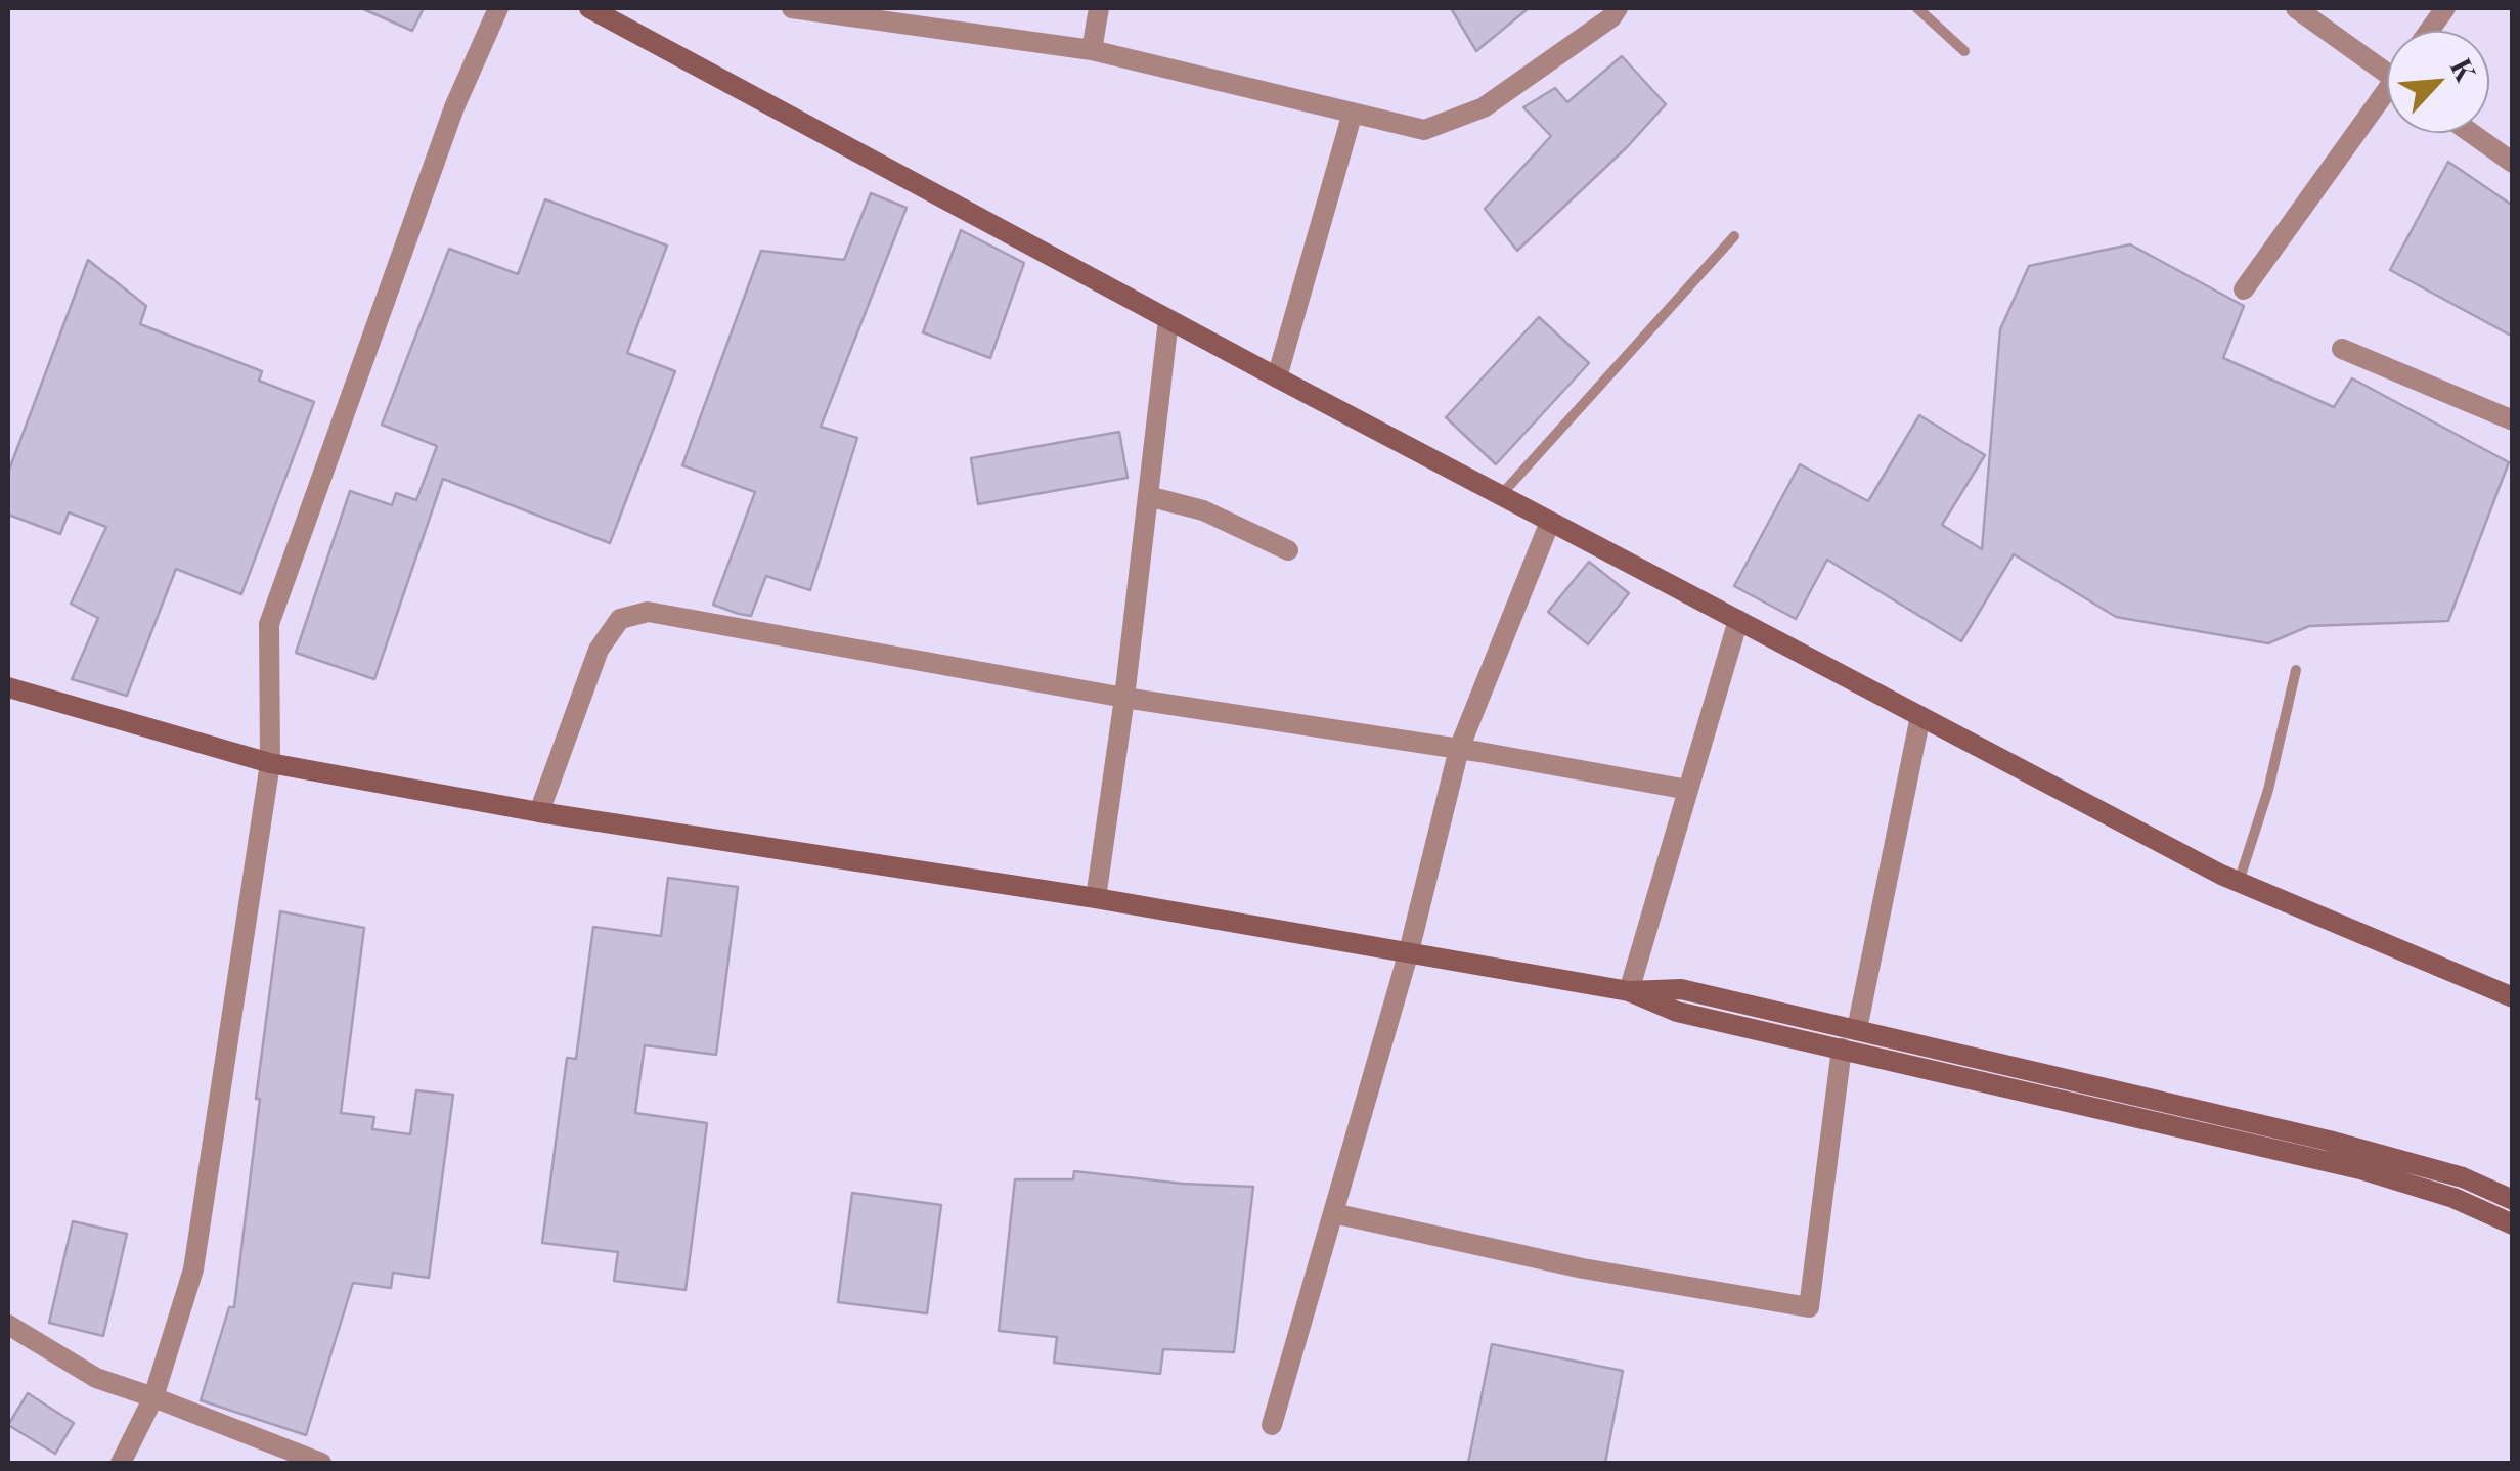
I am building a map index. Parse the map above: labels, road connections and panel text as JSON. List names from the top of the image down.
{
  "north": "top right"
}
